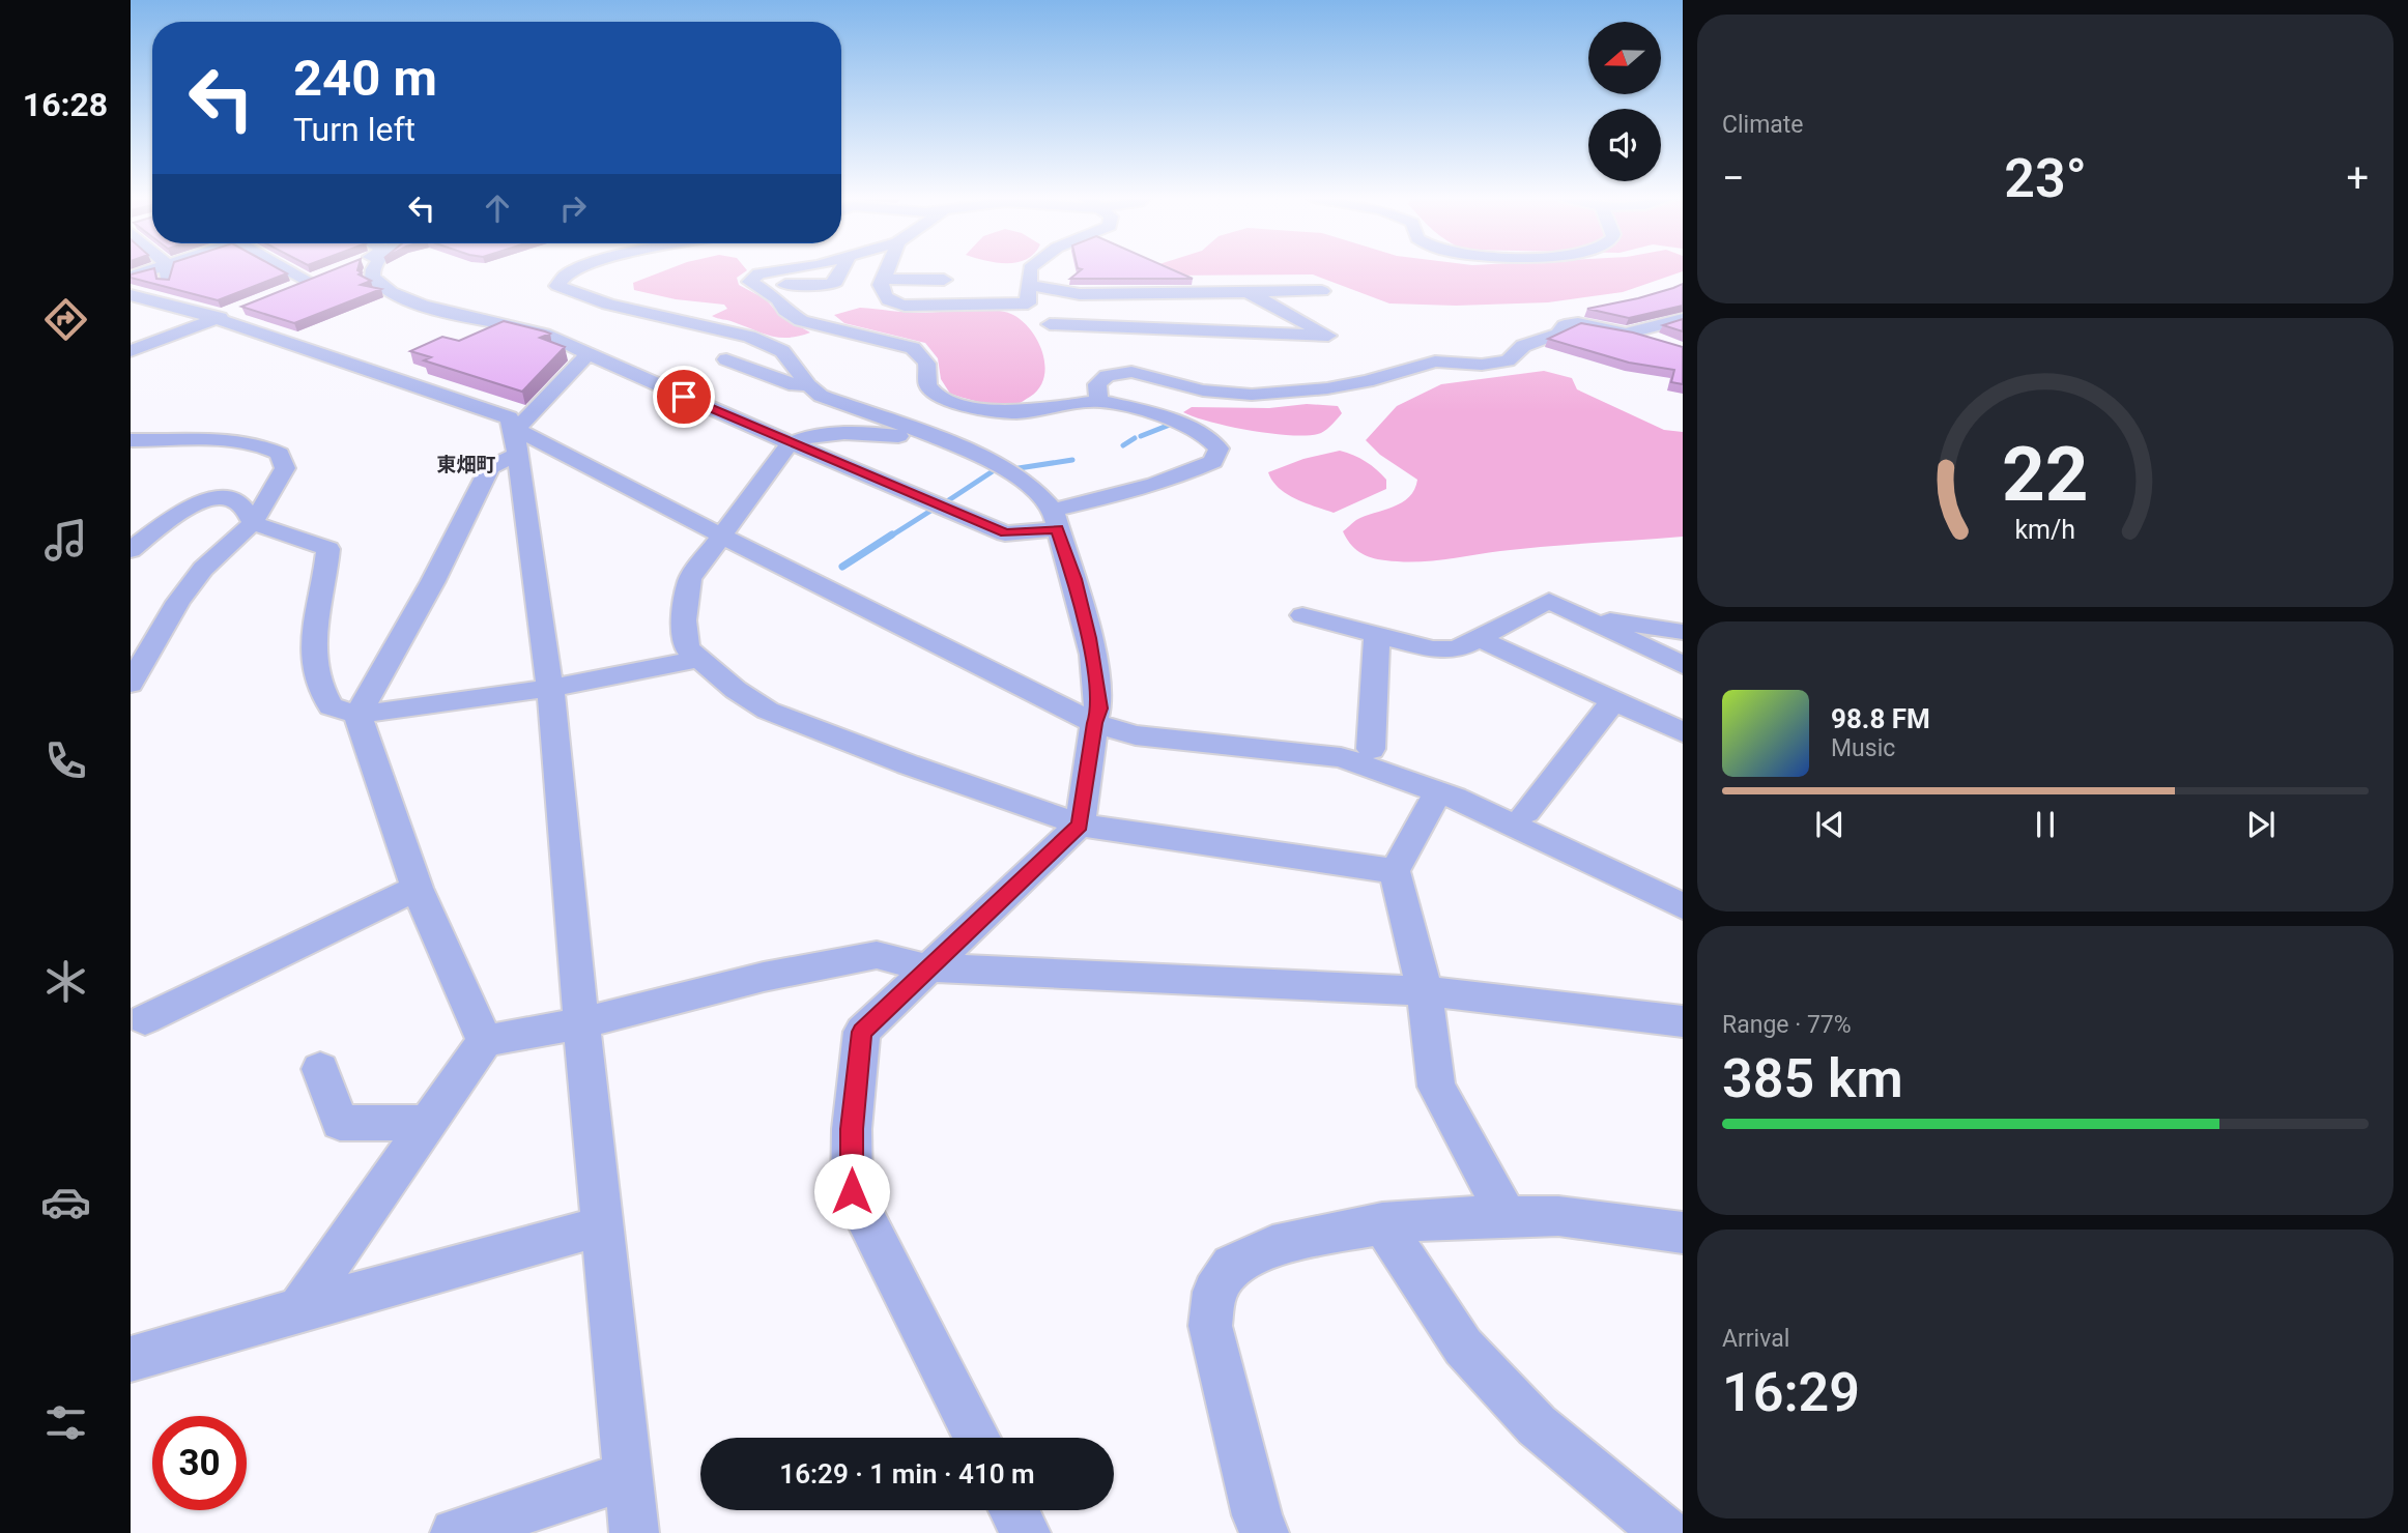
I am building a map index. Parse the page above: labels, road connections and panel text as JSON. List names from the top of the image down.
{
  "districts": ["東畑町"],
  "north": "left",
  "page": {
    "tabs": "16:28",
    "tile": [
      "Climate",
      ["Range · 77%", "385 km"],
      ["Arrival", "16:29"]
    ],
    "turn": ["240 m", "Turn left"],
    "heat": ["−", "23°", "+"],
    "song": ["98.8 FM", "Music"],
    "limit": "30",
    "trip": "16:29 · 1 min · 410 m",
    "gauge": ["22", "km/h"]
  }
}
